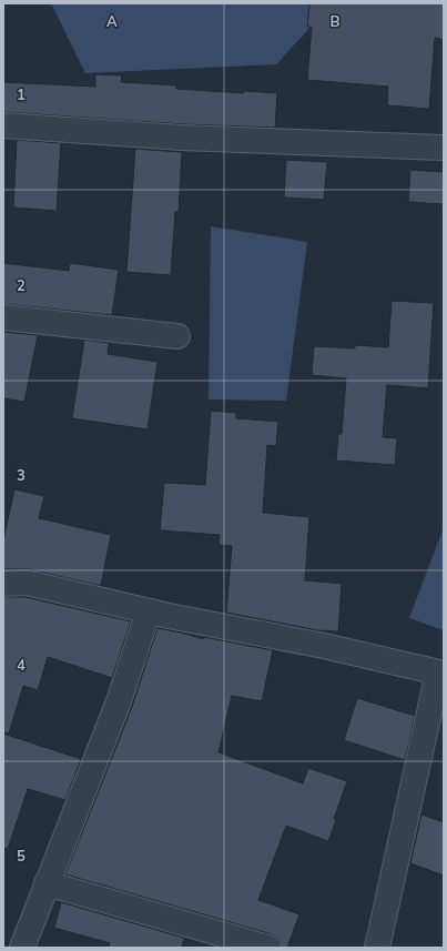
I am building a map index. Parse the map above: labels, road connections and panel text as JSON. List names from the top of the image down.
{
  "grid": {
    "columns": ["A", "B"],
    "rows": [
      "1",
      "2",
      "3",
      "4",
      "5"
    ]
  }
}
